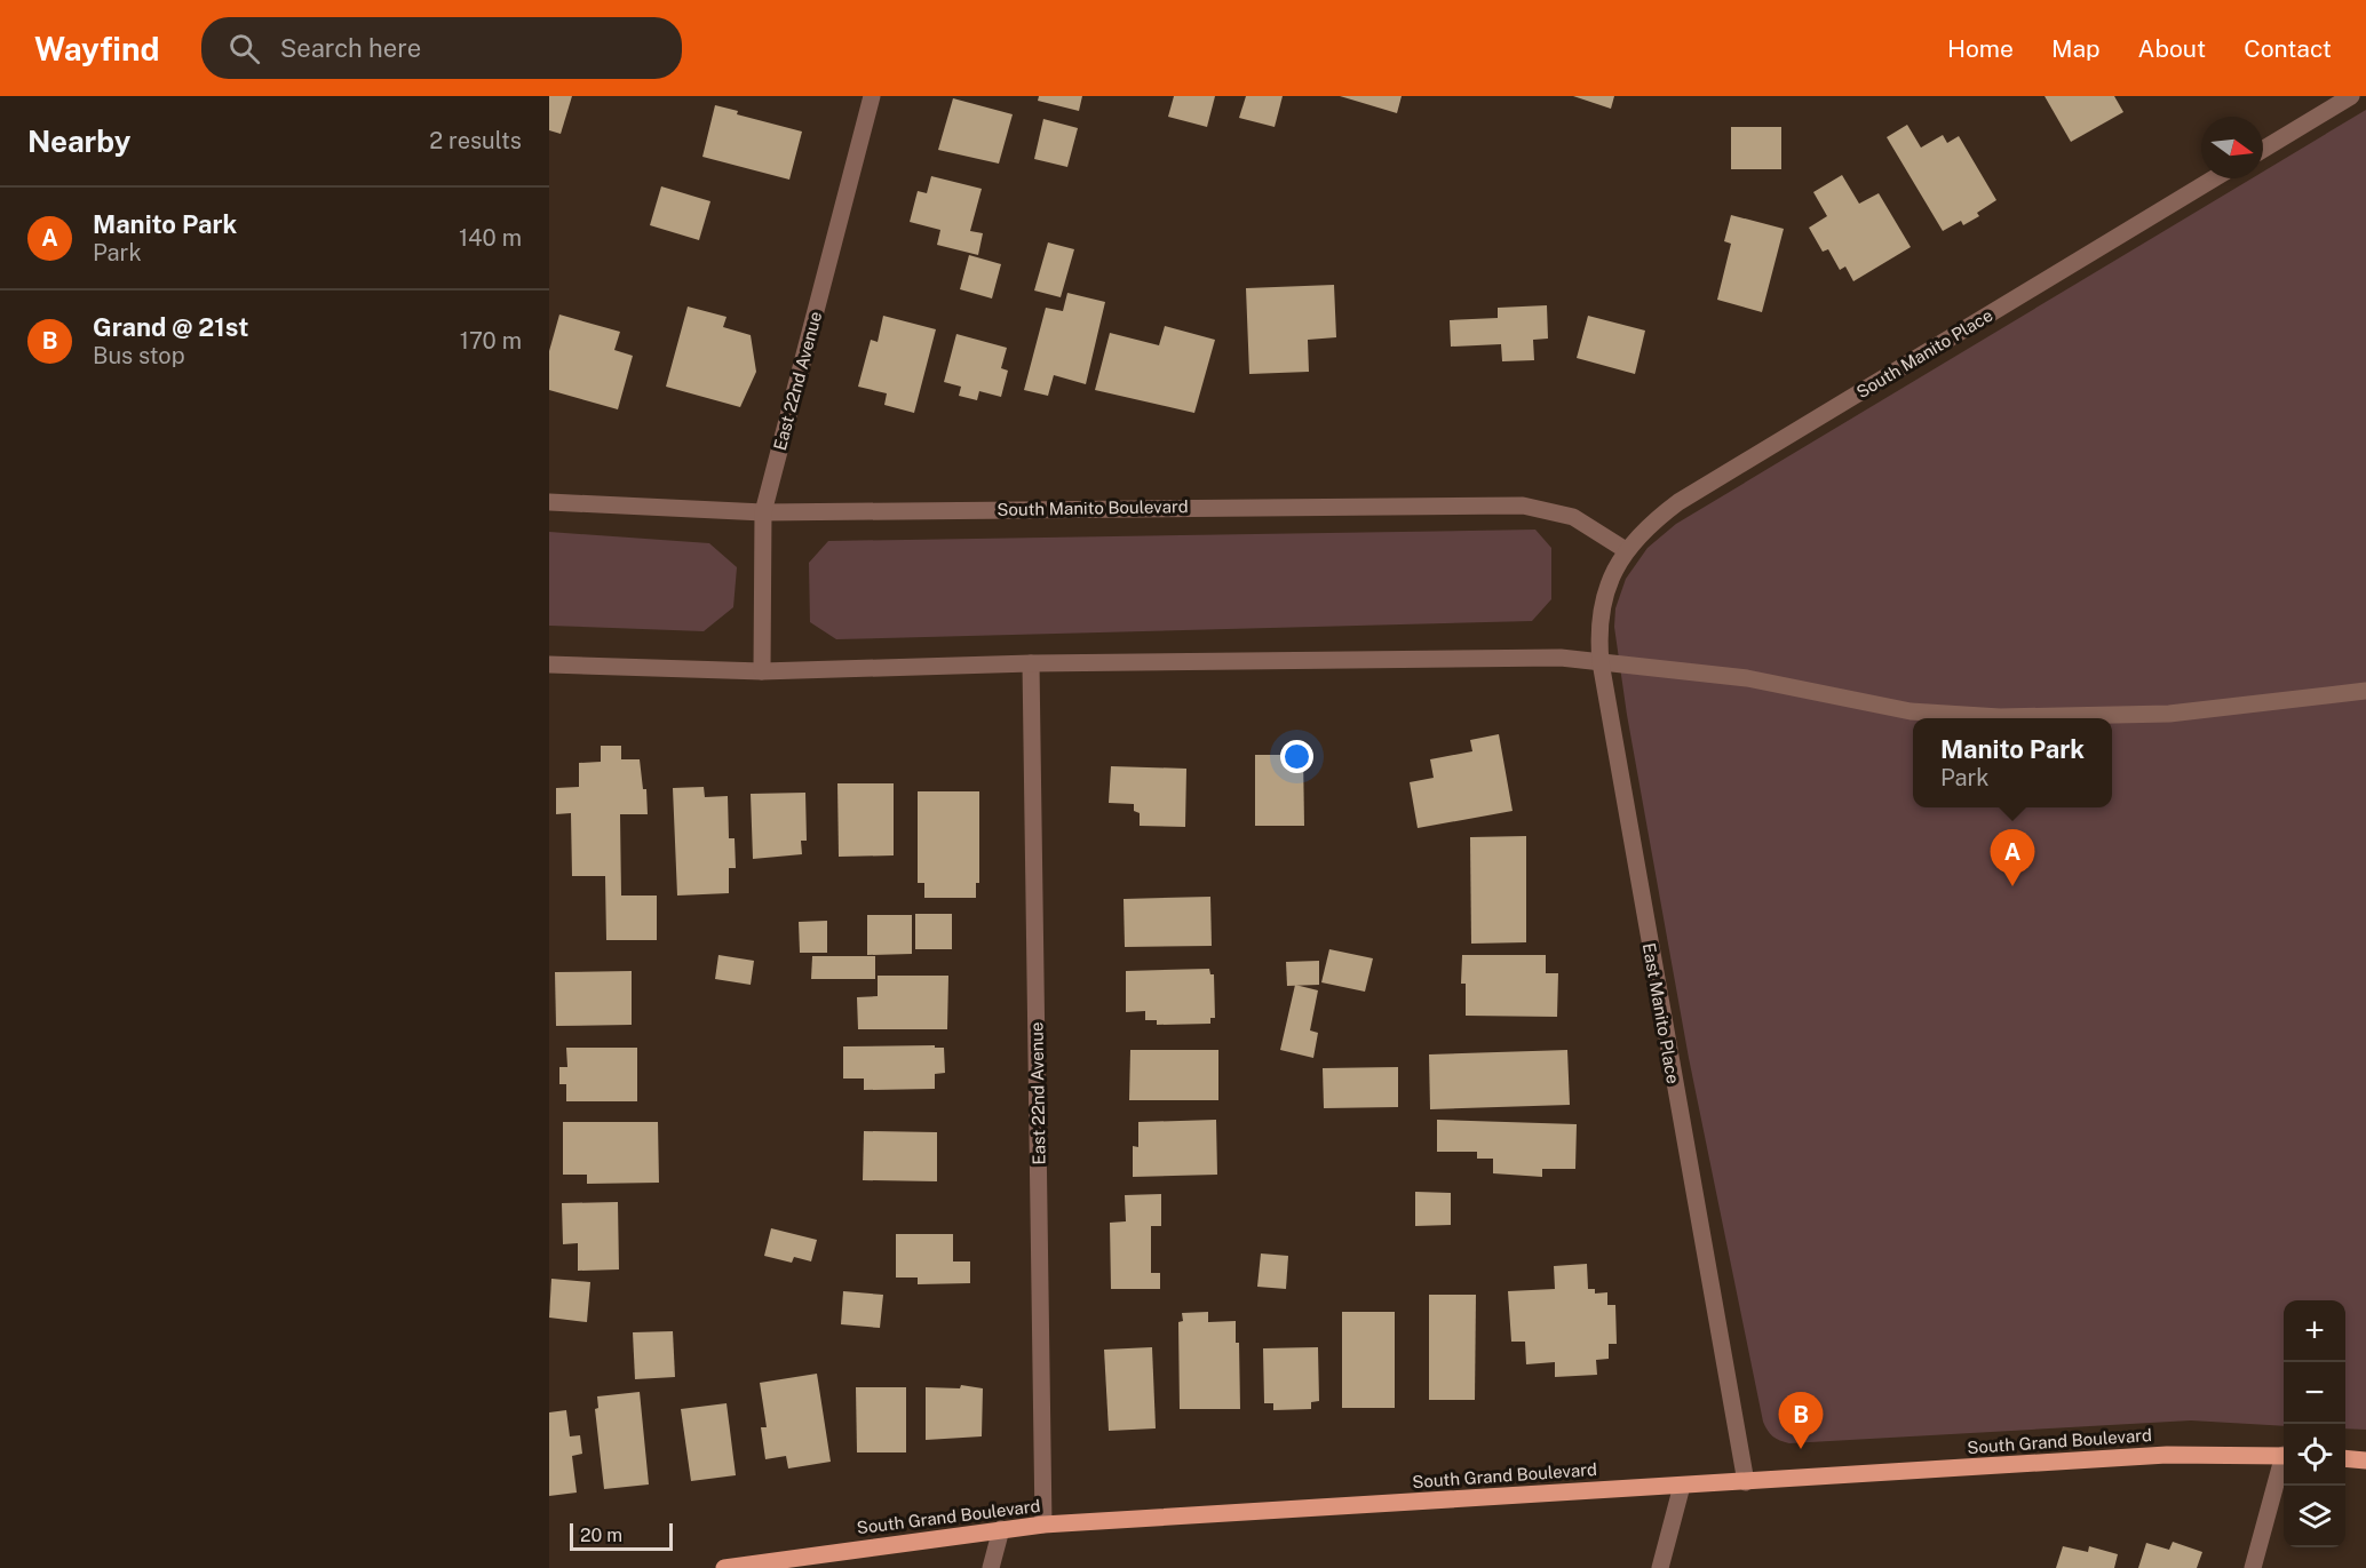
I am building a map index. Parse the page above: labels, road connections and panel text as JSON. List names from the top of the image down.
{
  "streets": {
    "main road": ["South Grand Boulevard"],
    "street": [
      "South Manito Place",
      "East 22nd Avenue",
      "South Manito Boulevard",
      "East Manito Place"
    ]
  },
  "crossings": [
    ["South Manito Place", "South Manito Boulevard"],
    ["South Manito Place", "East Manito Place"],
    ["East 22nd Avenue", "South Manito Boulevard"],
    ["East 22nd Avenue", "South Grand Boulevard"],
    ["South Manito Boulevard", "East Manito Place"],
    ["East Manito Place", "South Grand Boulevard"]
  ],
  "scale_bar": "20 m",
  "north": "right",
  "page": {
    "header": "Wayfind",
    "search": "Search here",
    "nav": [
      "Home",
      "Map",
      "About",
      "Contact"
    ],
    "heading": ["Nearby", "2 results"],
    "list": [
      {
        "mark": "A",
        "name": "Manito Park",
        "note": "Park",
        "value": "140 m"
      },
      {
        "mark": "B",
        "name": "Grand @ 21st",
        "note": "Bus stop",
        "value": "170 m"
      }
    ],
    "popup": ["Manito Park", "Park"],
    "pins": ["A", "B"],
    "map_buttons": ["+", "−"],
    "scale": "20 m"
  }
}
